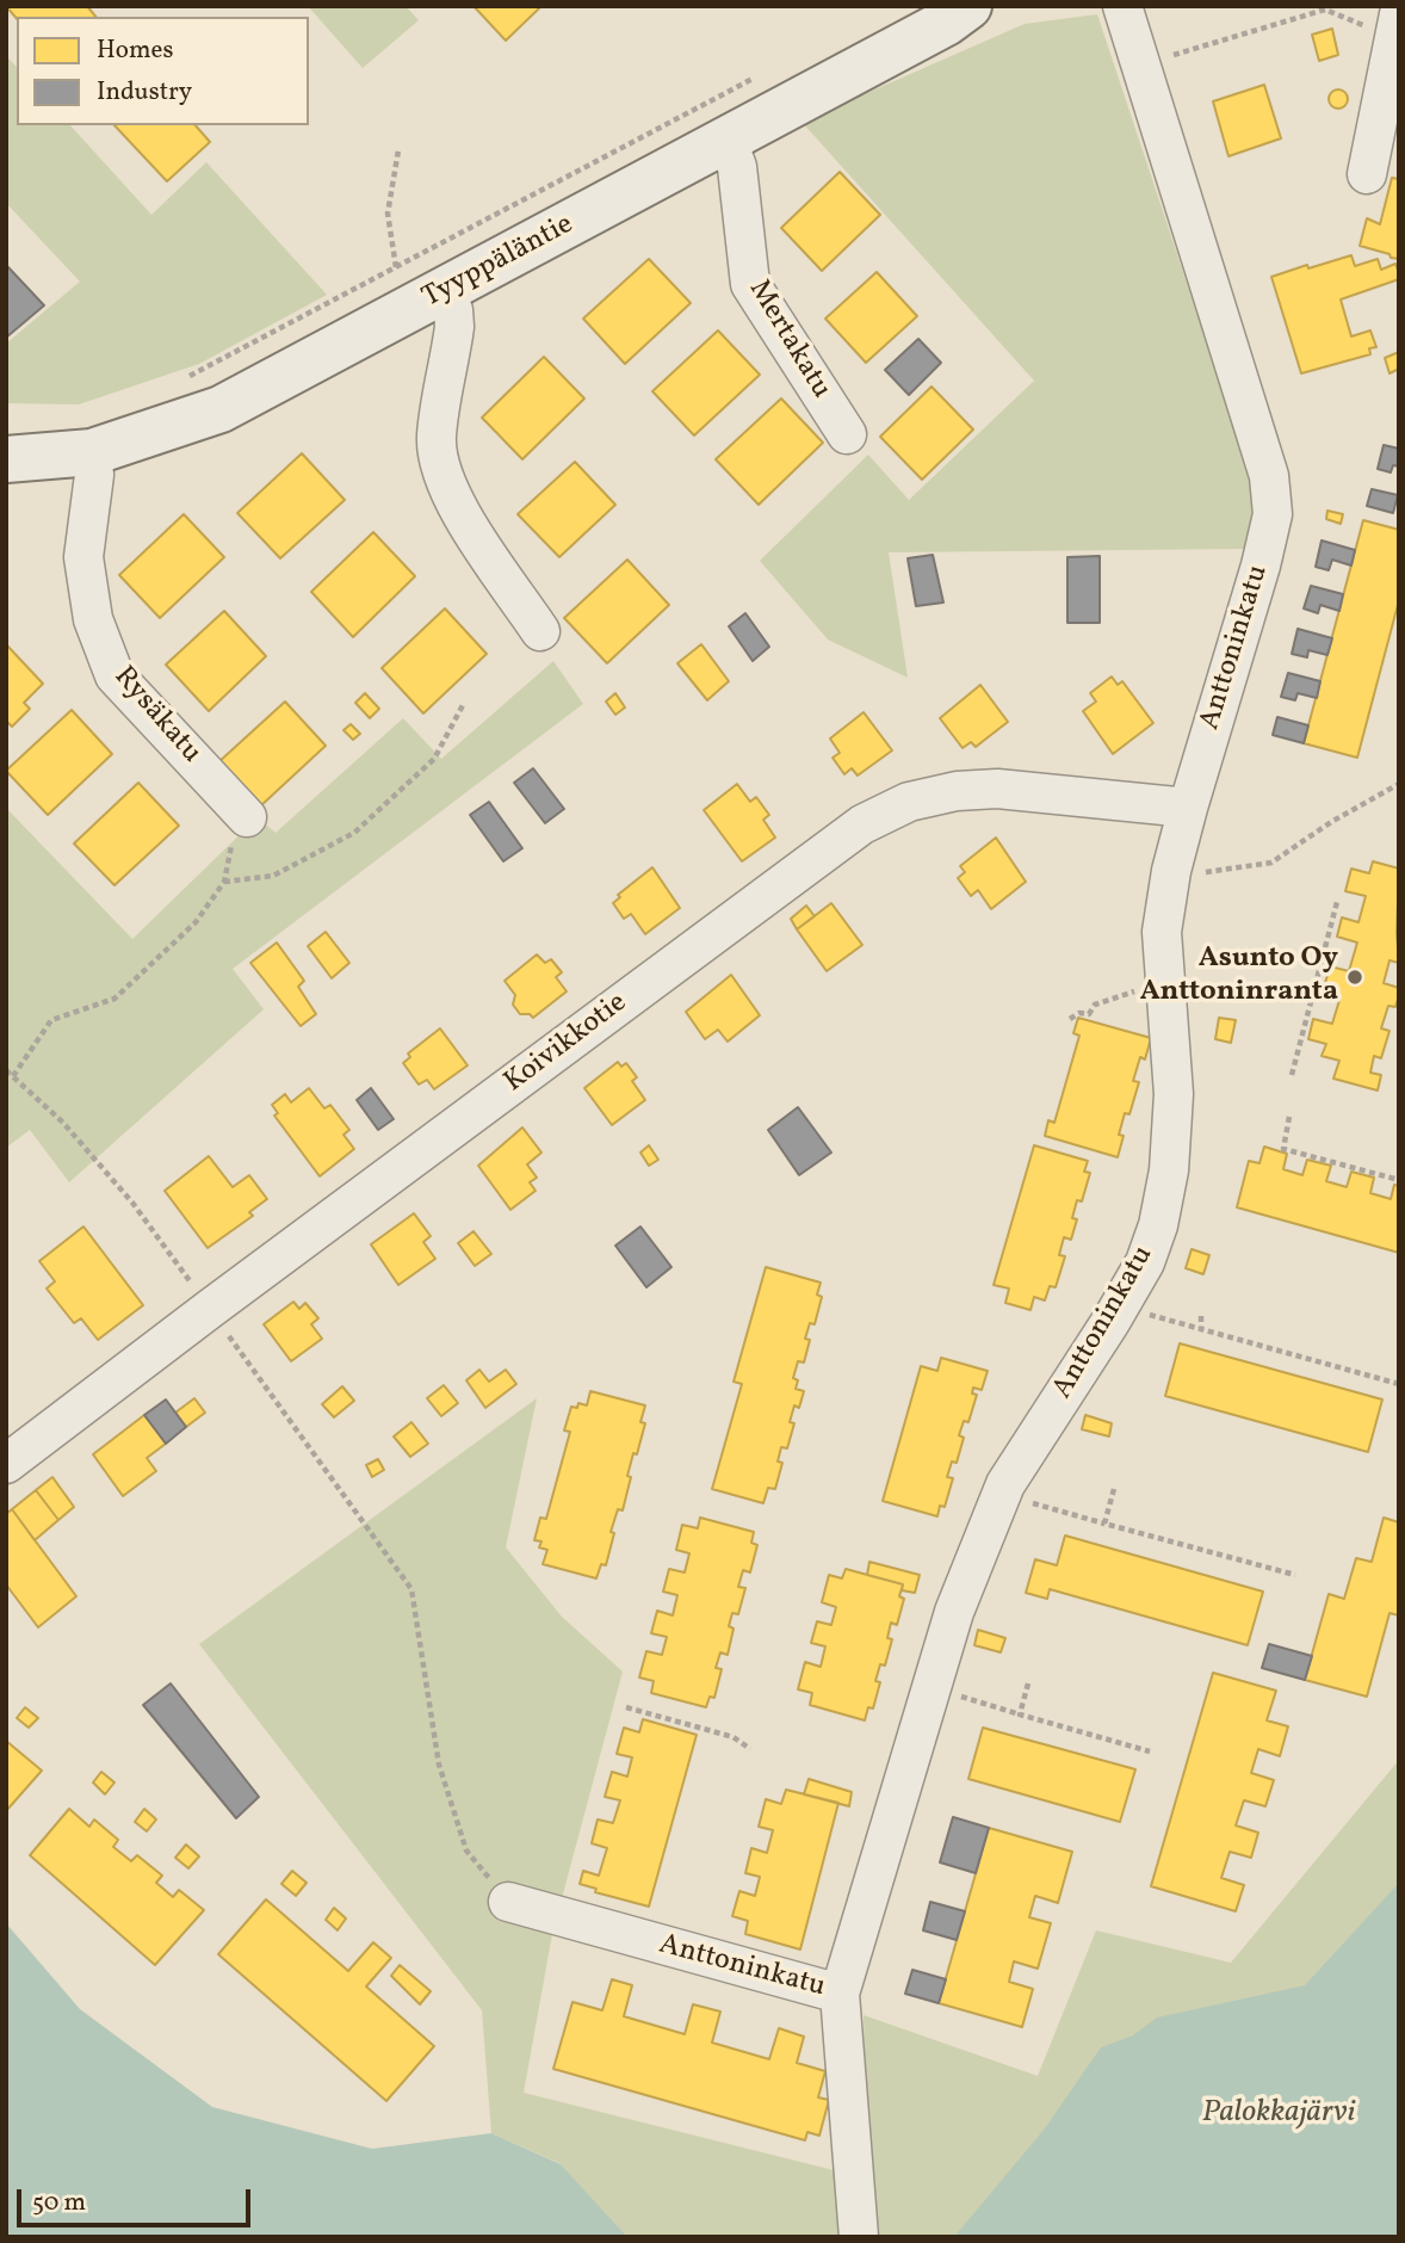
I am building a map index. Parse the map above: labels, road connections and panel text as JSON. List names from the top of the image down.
{
  "streets": {
    "street": [
      "Tyyppäläntie",
      "Mertakatu",
      "Anttoninkatu",
      "Rysäkatu",
      "Koivikkotie"
    ]
  },
  "crossings": [
    ["Tyyppäläntie", "Mertakatu"],
    ["Tyyppäläntie", "Rysäkatu"],
    ["Anttoninkatu", "Koivikkotie"]
  ],
  "water": ["Palokkajärvi"],
  "places": ["Asunto Oy Anttoninranta"],
  "legend": ["Homes", "Industry"],
  "scale_bar": "50 m"
}
